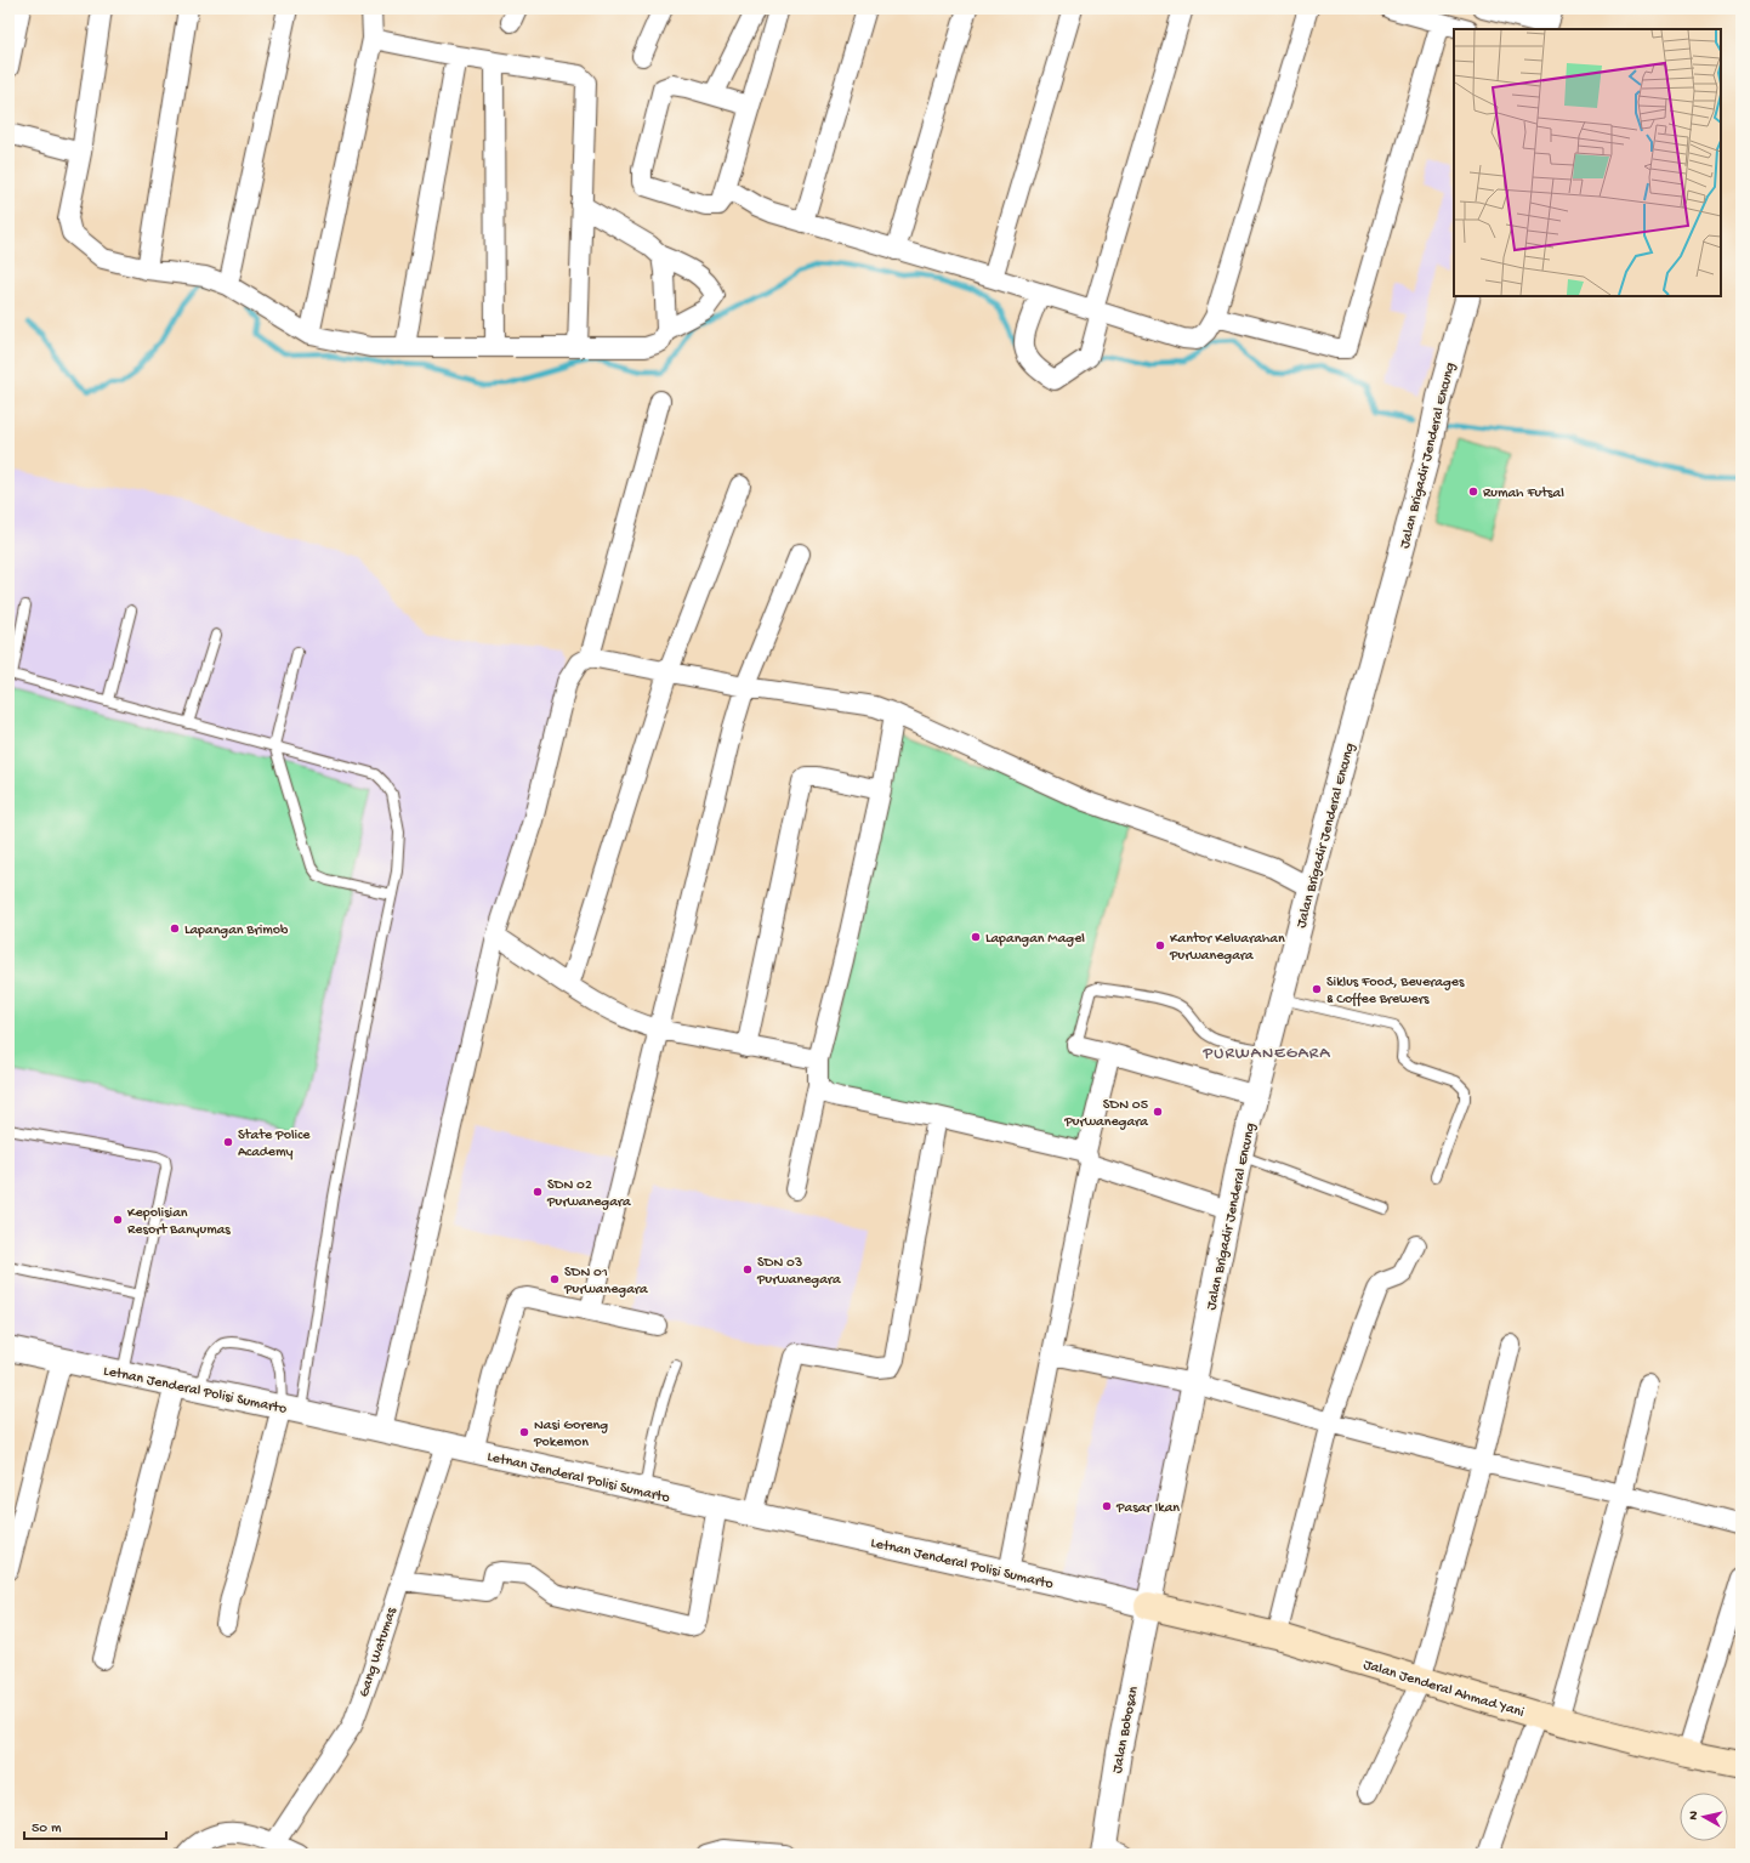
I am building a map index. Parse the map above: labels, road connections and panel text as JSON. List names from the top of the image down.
{
  "streets": {
    "main road": ["Jalan Jenderal Ahmad Yani"],
    "street": [
      "Jalan Brigadir Jenderal Encung",
      "Letnan Jenderal Polisi Sumarto",
      "Gang Watumas",
      "Jalan Bobosan"
    ]
  },
  "crossings": [
    ["Jalan Brigadir Jenderal Encung", "Letnan Jenderal Polisi Sumarto"],
    ["Jalan Brigadir Jenderal Encung", "Jalan Jenderal Ahmad Yani"],
    ["Jalan Brigadir Jenderal Encung", "Jalan Bobosan"],
    ["Letnan Jenderal Polisi Sumarto", "Gang Watumas"],
    ["Letnan Jenderal Polisi Sumarto", "Jalan Jenderal Ahmad Yani"],
    ["Letnan Jenderal Polisi Sumarto", "Jalan Bobosan"],
    ["Jalan Jenderal Ahmad Yani", "Jalan Bobosan"]
  ],
  "districts": ["PURWANEGARA"],
  "places": [
    "Rumah Futsal",
    "Lapangan Brimob",
    "Lapangan Magel",
    "Kantor Keluarahan Purwanegara",
    "Siklus Food, Beverages & Coffee Brewers",
    "SDN 05 Purwanegara",
    "State Police Academy",
    "SDN 02 Purwanegara",
    "Kepolisian Resort Banyumas",
    "SDN 03 Purwanegara",
    "SDN 01 Purwanegara",
    "Nasi Goreng Pokemon",
    "Pasar Ikan"
  ],
  "scale_bar": "50 m",
  "north": "left"
}
